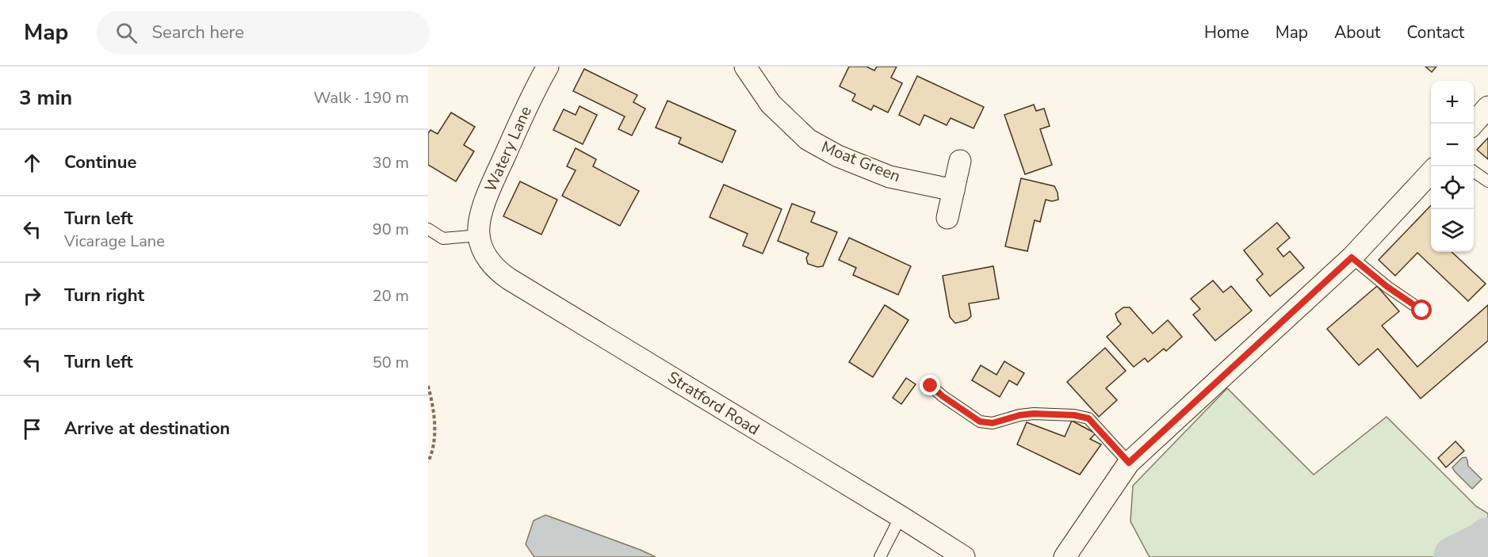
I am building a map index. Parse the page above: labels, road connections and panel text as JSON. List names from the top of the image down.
{
  "streets": {
    "street": ["Watery Lane", "Moat Green", "Stratford Road"]
  },
  "crossings": [
    ["Watery Lane", "Stratford Road"]
  ],
  "page": {
    "header": "Map",
    "search": "Search here",
    "nav": [
      "Home",
      "Map",
      "About",
      "Contact"
    ],
    "heading": ["3 min", "Walk · 190 m"],
    "map_buttons": ["+", "−"],
    "list": [
      ["Continue", "30 m"],
      ["Turn left", "Vicarage Lane", "90 m"],
      ["Turn right", "20 m"],
      ["Turn left", "50 m"],
      "Arrive at destination"
    ]
  }
}
